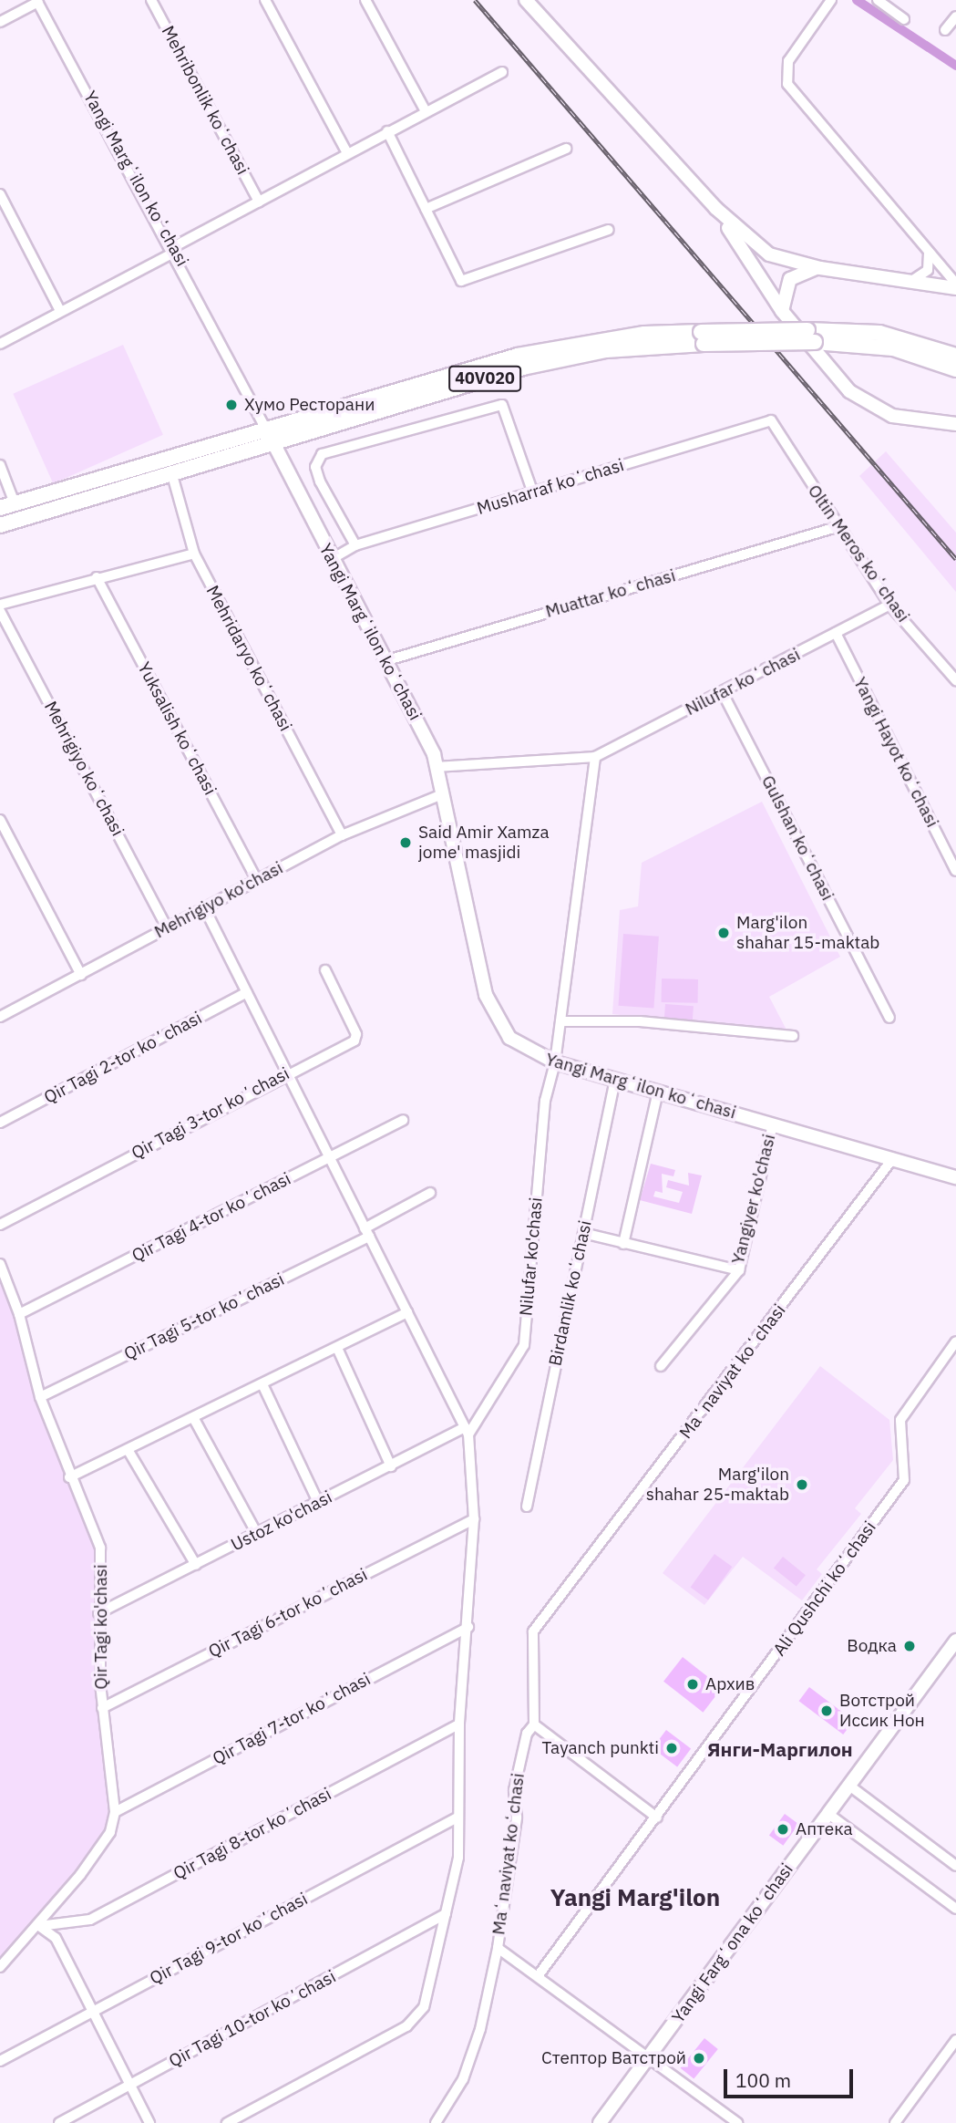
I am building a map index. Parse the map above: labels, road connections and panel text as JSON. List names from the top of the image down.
{
  "streets": {
    "main road": ["Yangi Margʻilon koʻchasi", "40V020", "Yangi Fargʻona koʻchasi"],
    "street": [
      "Mehribonlik koʻchasi",
      "Musharraf koʻchasi",
      "Oltin Meros koʻchasi",
      "Muattar koʻchasi",
      "Mehridaryo koʻchasi",
      "Nilufar koʻchasi",
      "Yuksalish koʻchasi",
      "Yangi Hayot koʻchasi",
      "Mehrigiyo koʻchasi",
      "Gulshan koʻchasi",
      "Mehrigiyo ko'chasi",
      "Qir Tagi 2-tor koʼchasi",
      "Qir Tagi 3-tor koʼchasi",
      "Yangiyer ko'chasi",
      "Qir Tagi 4-tor koʼchasi",
      "Nilufar ko'chasi",
      "Birdamlik koʻchasi",
      "Qir Tagi 5-tor koʼchasi",
      "Maʻnaviyat koʻchasi",
      "Ustoz ko'chasi",
      "Ali Qushchi koʻchasi",
      "Qir Tagi 6-tor koʼchasi",
      "Qir Tagi ko'chasi",
      "Qir Tagi 7-tor koʼchasi",
      "Qir Tagi 8-tor koʼchasi",
      "Qir Tagi 9-tor koʼchasi",
      "Qir Tagi 10-tor koʼchasi"
    ]
  },
  "crossings": [
    ["Yangi Margʻilon koʻchasi", "40V020"],
    ["Yangi Margʻilon koʻchasi", "Musharraf koʻchasi"],
    ["Yangi Margʻilon koʻchasi", "Muattar koʻchasi"],
    ["Yangi Margʻilon koʻchasi", "Nilufar koʻchasi"],
    ["Yangi Margʻilon koʻchasi", "Mehrigiyo ko'chasi"],
    ["Yangi Margʻilon koʻchasi", "Yangiyer ko'chasi"],
    ["Yangi Margʻilon koʻchasi", "Nilufar ko'chasi"],
    ["Yangi Margʻilon koʻchasi", "Birdamlik koʻchasi"],
    ["Yangi Margʻilon koʻchasi", "Maʻnaviyat koʻchasi"],
    ["40V020", "Mehridaryo koʻchasi"],
    ["Musharraf koʻchasi", "Oltin Meros koʻchasi"],
    ["Oltin Meros koʻchasi", "Muattar koʻchasi"],
    ["Oltin Meros koʻchasi", "Nilufar koʻchasi"],
    ["Mehridaryo koʻchasi", "Mehrigiyo ko'chasi"],
    ["Nilufar koʻchasi", "Yangi Hayot koʻchasi"],
    ["Nilufar koʻchasi", "Gulshan koʻchasi"],
    ["Yuksalish koʻchasi", "Mehrigiyo ko'chasi"],
    ["Mehrigiyo koʻchasi", "Mehrigiyo ko'chasi"],
    ["Yangiyer ko'chasi", "Birdamlik koʻchasi"],
    ["Qir Tagi 4-tor koʼchasi", "Qir Tagi ko'chasi"],
    ["Nilufar ko'chasi", "Ustoz ko'chasi"],
    ["Qir Tagi 5-tor koʼchasi", "Qir Tagi ko'chasi"],
    ["Ustoz ko'chasi", "Qir Tagi ko'chasi"],
    ["Qir Tagi 6-tor koʼchasi", "Qir Tagi ko'chasi"],
    ["Qir Tagi ko'chasi", "Qir Tagi 7-tor koʼchasi"],
    ["Qir Tagi ko'chasi", "Qir Tagi 8-tor koʼchasi"]
  ],
  "districts": ["Янги-Маргилон", "Yangi Marg'ilon"],
  "places": [
    "Хумо Ресторани",
    "Said Amir Xamza jome' masjidi",
    "Marg'ilon shahar 15-maktab",
    "Marg'ilon shahar 25-maktab",
    "Водка",
    "Архив",
    "Вотстрой Иссик Нон",
    "Tayanch punkti",
    "Аптека",
    "Стептор Ватстрой"
  ],
  "scale_bar": "100 m"
}
